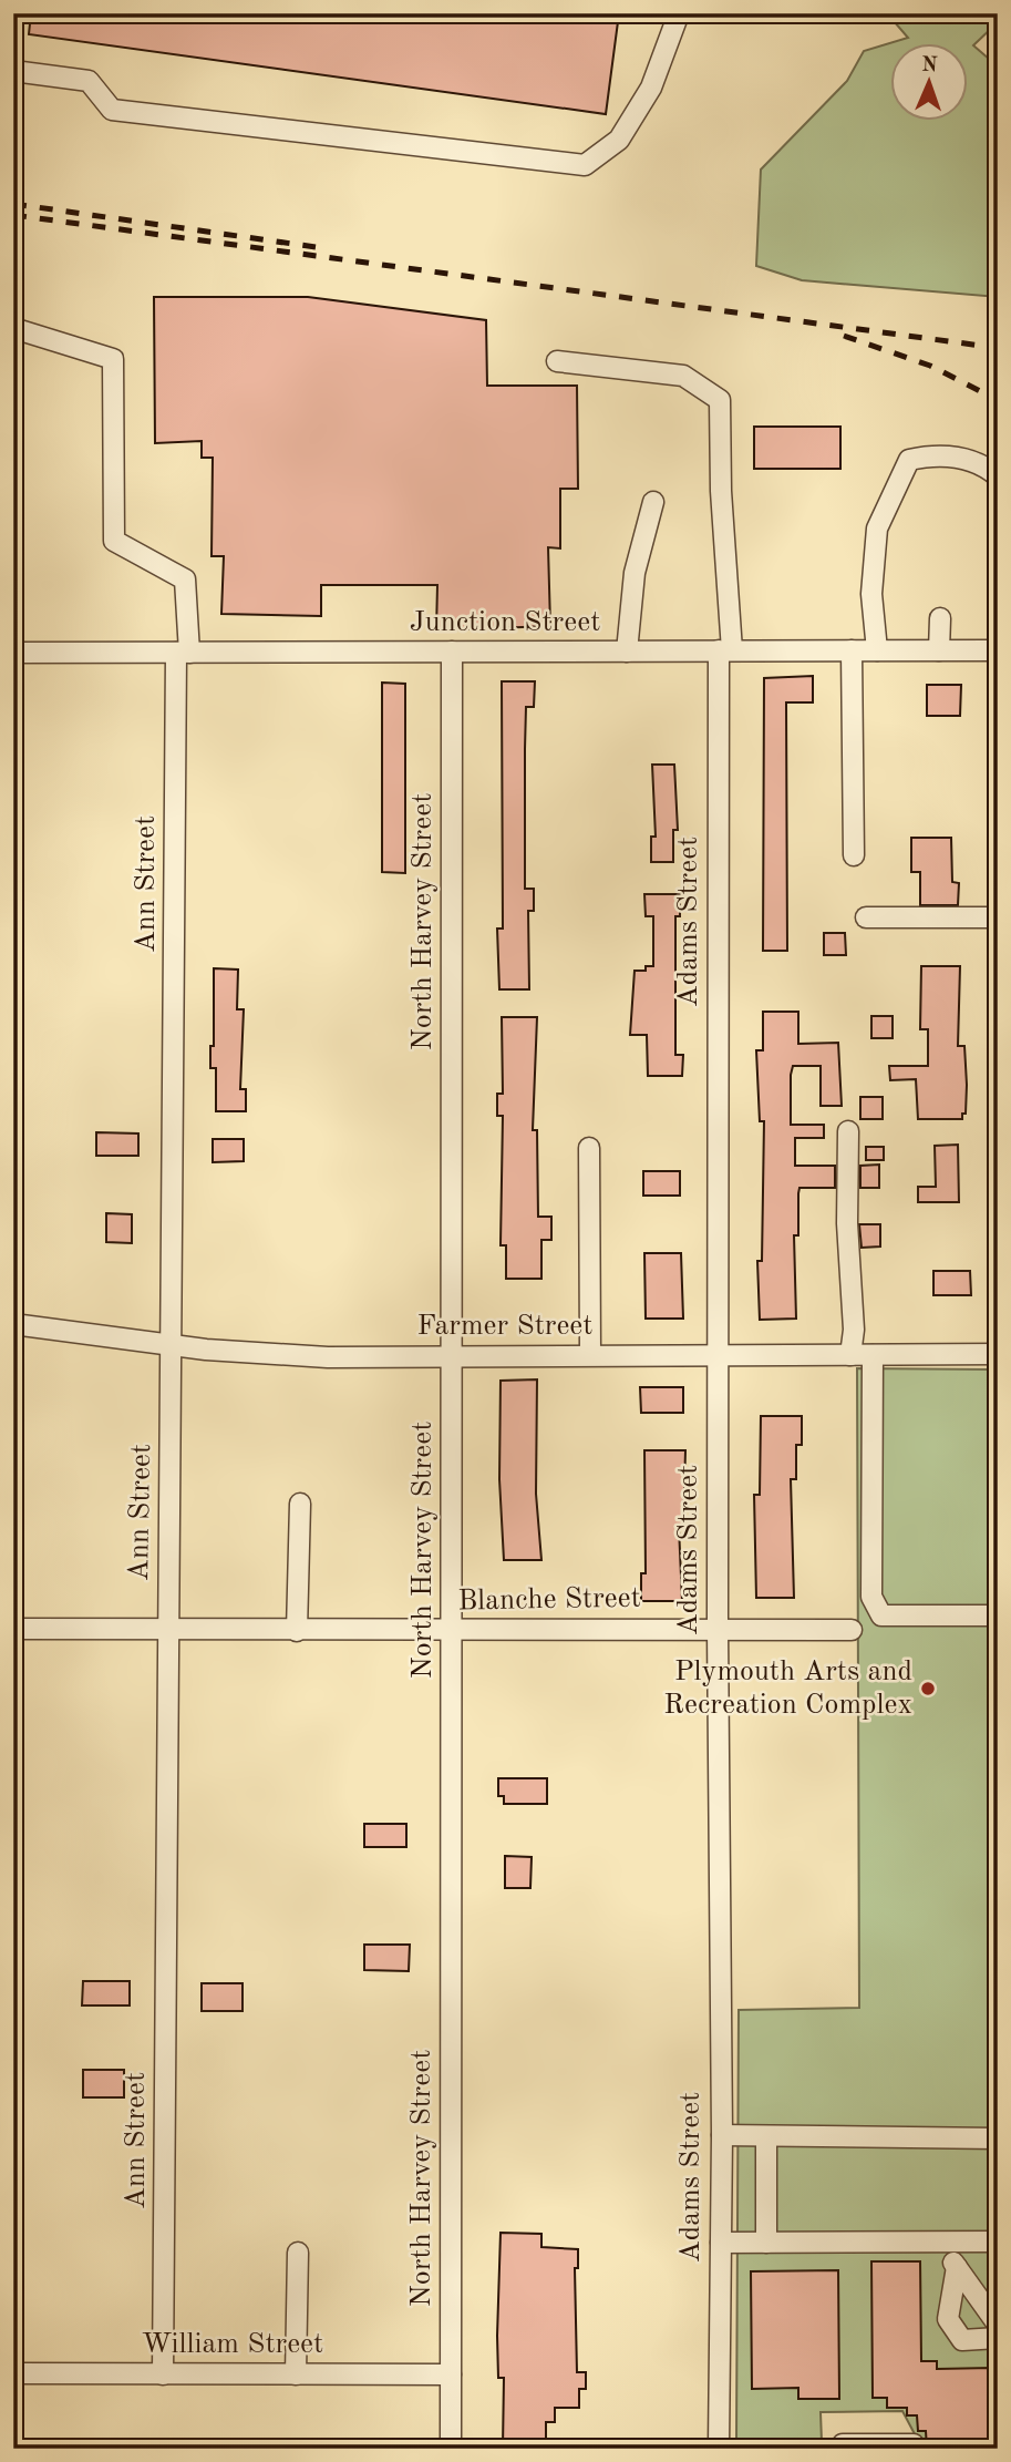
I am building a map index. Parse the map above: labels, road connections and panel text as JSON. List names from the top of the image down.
{
  "streets": {
    "street": [
      "Junction Street",
      "Ann Street",
      "North Harvey Street",
      "Adams Street",
      "Farmer Street",
      "Blanche Street",
      "William Street"
    ]
  },
  "crossings": [
    ["Junction Street", "Ann Street"],
    ["Junction Street", "North Harvey Street"],
    ["Junction Street", "Adams Street"],
    ["Ann Street", "Farmer Street"],
    ["Ann Street", "Blanche Street"],
    ["Ann Street", "William Street"],
    ["North Harvey Street", "Farmer Street"],
    ["North Harvey Street", "Blanche Street"],
    ["North Harvey Street", "William Street"],
    ["Adams Street", "Farmer Street"],
    ["Adams Street", "Blanche Street"]
  ],
  "places": ["Plymouth Arts and Recreation Complex"],
  "north": "top"
}
